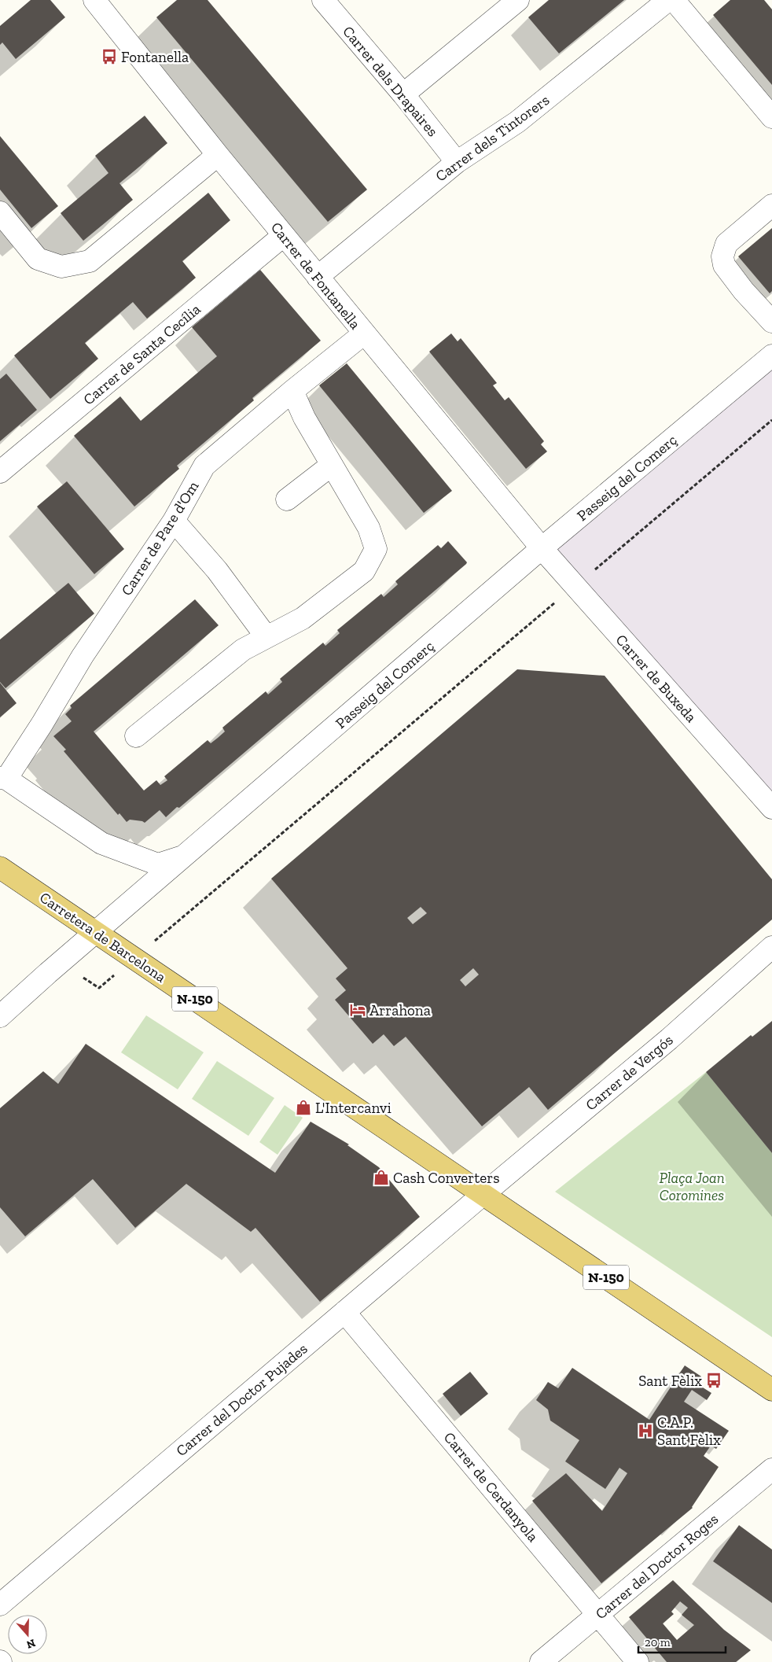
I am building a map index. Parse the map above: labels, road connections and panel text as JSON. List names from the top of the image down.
{
  "streets": {
    "main road": ["Carretera de Barcelona", "N-150"],
    "street": [
      "Carrer dels Drapaires",
      "Carrer dels Tintorers",
      "Carrer de Fontanella",
      "Carrer de Santa Cecília",
      "Passeig del Comerç",
      "Carrer de Pare d'Om",
      "Carrer de Buxeda",
      "Carrer de Vergós",
      "Carrer del Doctor Pujades",
      "Carrer de Cerdanyola",
      "Carrer del Doctor Roges"
    ]
  },
  "crossings": [
    ["Carrer dels Drapaires", "Carrer dels Tintorers"],
    ["Carrer dels Tintorers", "Carrer de Fontanella"],
    ["Carrer de Fontanella", "Carrer de Santa Cecília"],
    ["Carrer de Fontanella", "Passeig del Comerç"],
    ["Carrer de Fontanella", "Carrer de Pare d'Om"],
    ["Carrer de Fontanella", "Carrer de Buxeda"],
    ["Passeig del Comerç", "Carrer de Buxeda"],
    ["Passeig del Comerç", "Carretera de Barcelona"],
    ["Carretera de Barcelona", "Carrer de Vergós"],
    ["Carretera de Barcelona", "Carrer del Doctor Pujades"],
    ["Carrer de Vergós", "Carrer del Doctor Pujades"],
    ["Carrer del Doctor Pujades", "Carrer de Cerdanyola"],
    ["Carrer de Cerdanyola", "Carrer del Doctor Roges"]
  ],
  "parks": ["Plaça Joan Coromines"],
  "places": {
    "bus stop": ["Fontanella", "Sant Fèlix"],
    "hotel": ["Arrahona"],
    "shop": ["L'Intercanvi", "Cash Converters"],
    "hospital": ["C.A.P. Sant Fèlix"]
  },
  "scale_bar": "20 m",
  "north": "bottom"
}
